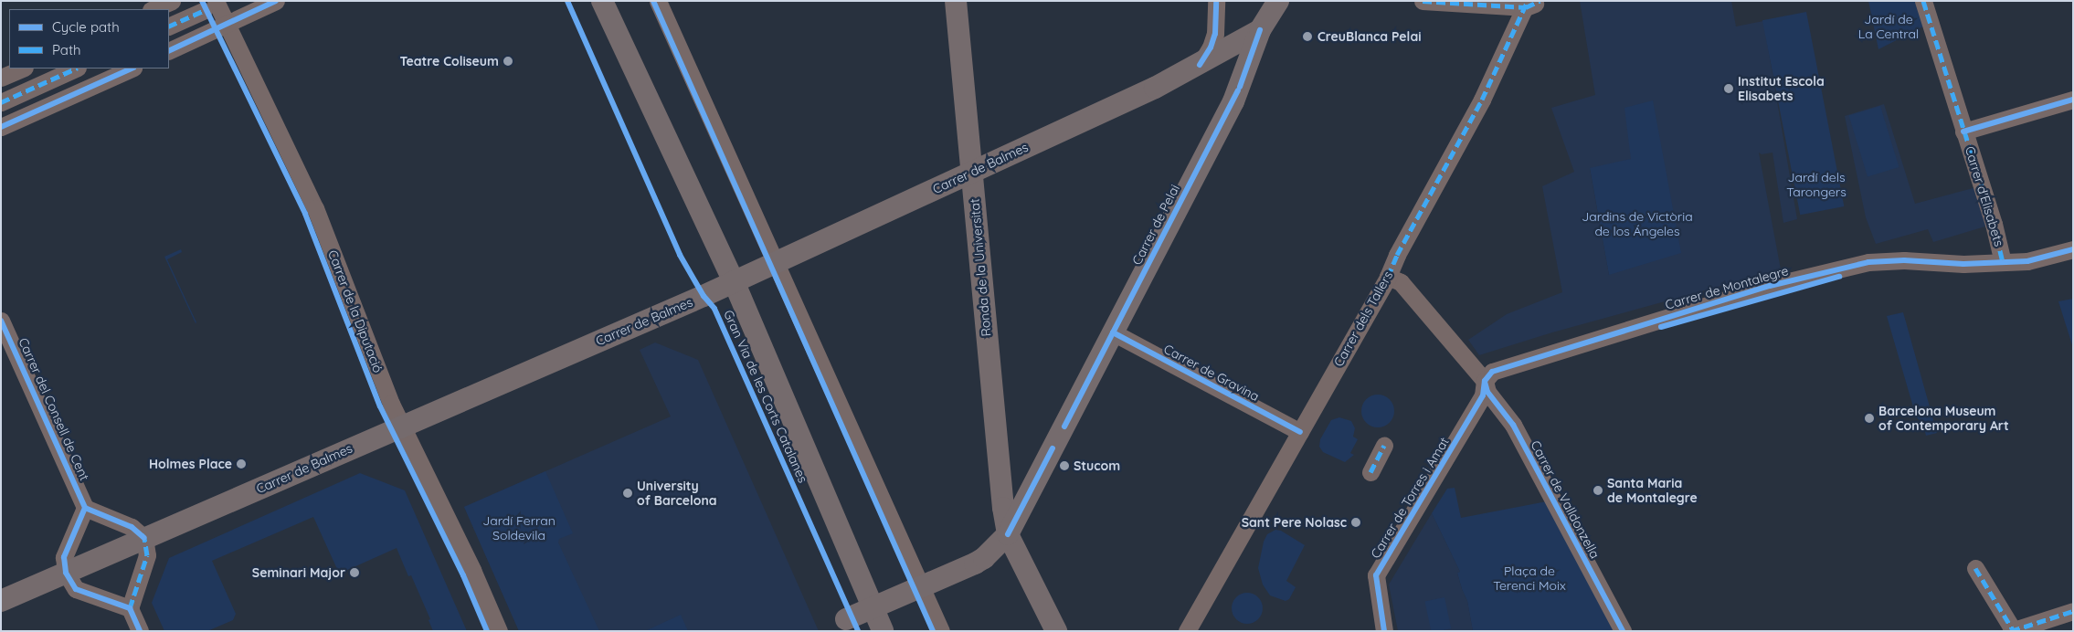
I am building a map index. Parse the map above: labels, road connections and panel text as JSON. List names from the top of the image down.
{
  "streets": {
    "main road": [
      "Carrer de Balmes",
      "Carrer de Pelai",
      "Ronda de la Universitat",
      "Gran Via de les Corts Catalanes"
    ],
    "street": [
      "Carrer d'Elisabets",
      "Carrer de Montalegre",
      "Carrer de la Diputació",
      "Carrer dels Tallers",
      "Carrer de Gravina",
      "Carrer del Consell de Cent",
      "Carrer de Torres i Amat",
      "Carrer de Valldonzella"
    ]
  },
  "crossings": [
    ["Carrer de Balmes", "Carrer de Pelai"],
    ["Carrer de Balmes", "Ronda de la Universitat"],
    ["Carrer de Balmes", "Carrer de la Diputació"],
    ["Carrer de Balmes", "Gran Via de les Corts Catalanes"],
    ["Carrer d'Elisabets", "Carrer de Montalegre"],
    ["Carrer de Pelai", "Ronda de la Universitat"],
    ["Carrer de Pelai", "Carrer de Gravina"],
    ["Carrer de Pelai", "Gran Via de les Corts Catalanes"],
    ["Carrer de Montalegre", "Carrer de Torres i Amat"],
    ["Carrer de Montalegre", "Carrer de Valldonzella"],
    ["Carrer dels Tallers", "Carrer de Gravina"],
    ["Carrer dels Tallers", "Carrer de Valldonzella"],
    ["Carrer de Torres i Amat", "Carrer de Valldonzella"]
  ],
  "parks": [
    "Jardí de La Central",
    "Jardí dels Tarongers",
    "Jardins de Victòria de los Ángeles",
    "Jardí Ferran Soldevila",
    "Plaça de Terenci Moix"
  ],
  "places": [
    "CreuBlanca Pelai",
    "Teatre Coliseum",
    "Institut Escola Elisabets",
    "Barcelona Museum of Contemporary Art",
    "Holmes Place",
    "Stucom",
    "Santa Maria de Montalegre",
    "University of Barcelona",
    "Sant Pere Nolasc",
    "Seminari Major"
  ],
  "legend": ["Cycle path", "Path"]
}
